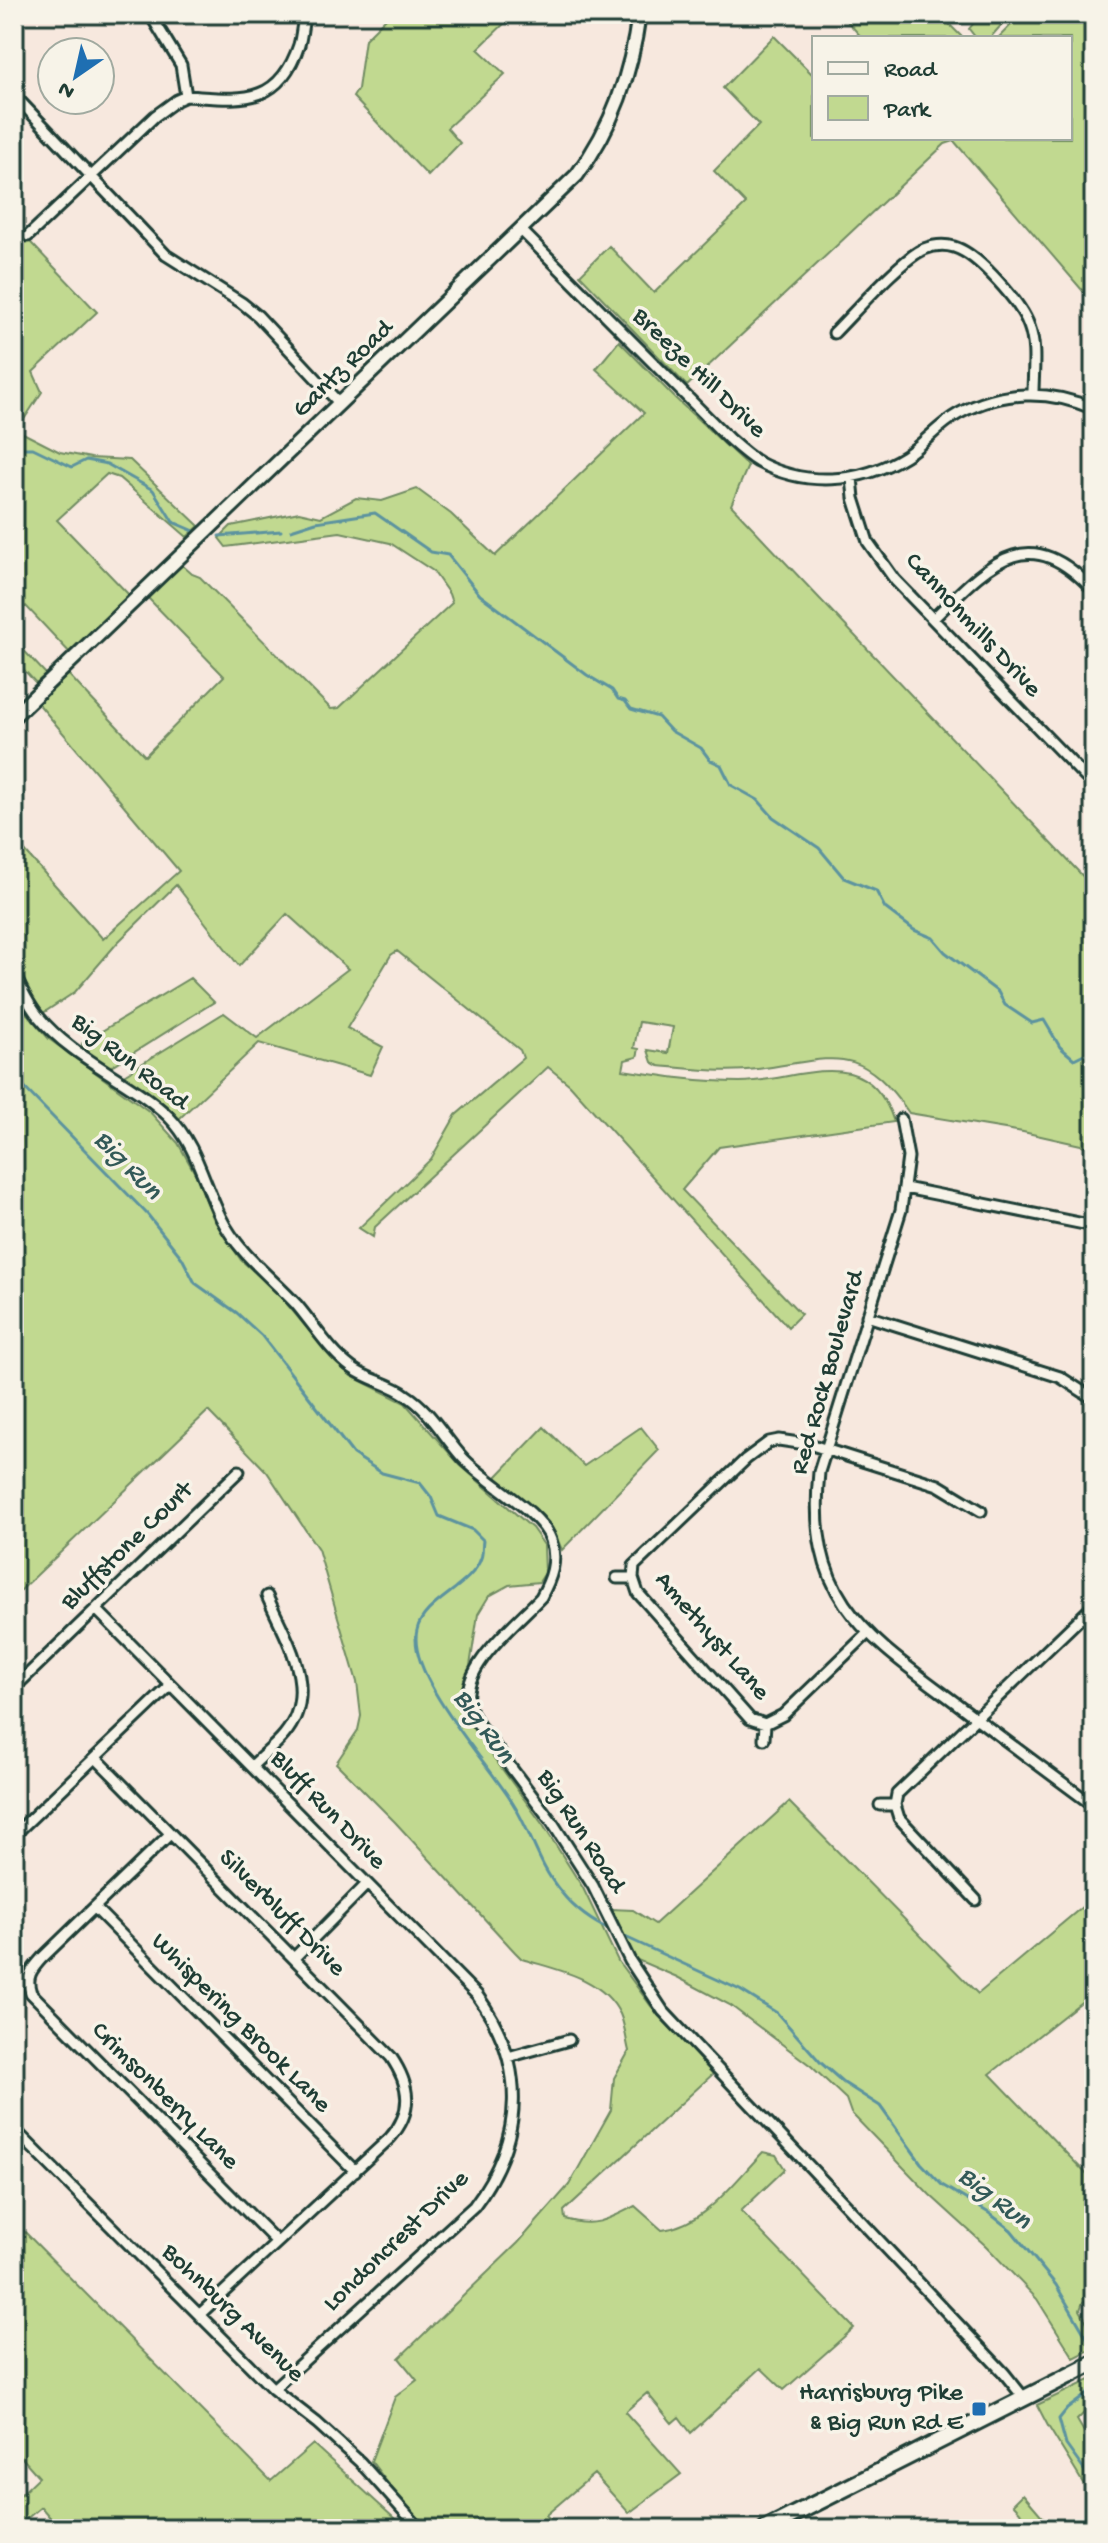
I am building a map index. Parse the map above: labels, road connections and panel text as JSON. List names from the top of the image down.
{
  "streets": {
    "main road": ["Gantz Road"],
    "street": [
      "Breeze Hill Drive",
      "Cannonmills Drive",
      "Big Run Road",
      "Red Rock Boulevard",
      "Bluffstone Court",
      "Amethyst Lane",
      "Bluff Run Drive",
      "Silverbluff Drive",
      "Whispering Brook Lane",
      "Crimsonberry Lane",
      "Londoncrest Drive",
      "Bohnburg Avenue"
    ]
  },
  "crossings": [
    ["Gantz Road", "Breeze Hill Drive"],
    ["Breeze Hill Drive", "Cannonmills Drive"],
    ["Red Rock Boulevard", "Amethyst Lane"],
    ["Bluffstone Court", "Bluff Run Drive"],
    ["Bluff Run Drive", "Londoncrest Drive"],
    ["Silverbluff Drive", "Whispering Brook Lane"],
    ["Whispering Brook Lane", "Crimsonberry Lane"],
    ["Londoncrest Drive", "Bohnburg Avenue"]
  ],
  "water": ["Big Run"],
  "places": {
    "transit": ["Harrisburg Pike & Big Run Rd E"]
  },
  "legend": ["Road", "Park"],
  "north": "bottom left"
}
